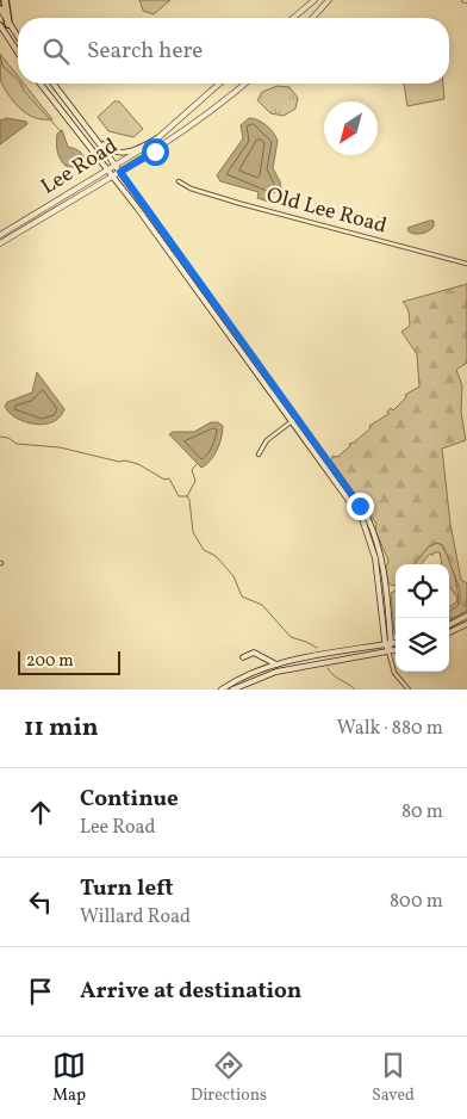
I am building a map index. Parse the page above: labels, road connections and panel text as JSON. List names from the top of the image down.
{
  "streets": {
    "main road": ["Lee Road"],
    "street": ["Old Lee Road"]
  },
  "scale_bar": "200 m",
  "north": "bottom left",
  "page": {
    "search": "Search here",
    "scale": "200 m",
    "heading": ["11 min", "Walk · 880 m"],
    "list": [
      ["Continue", "Lee Road", "80 m"],
      ["Turn left", "Willard Road", "800 m"],
      "Arrive at destination"
    ],
    "nav": ["Map", "Directions", "Saved"]
  }
}
